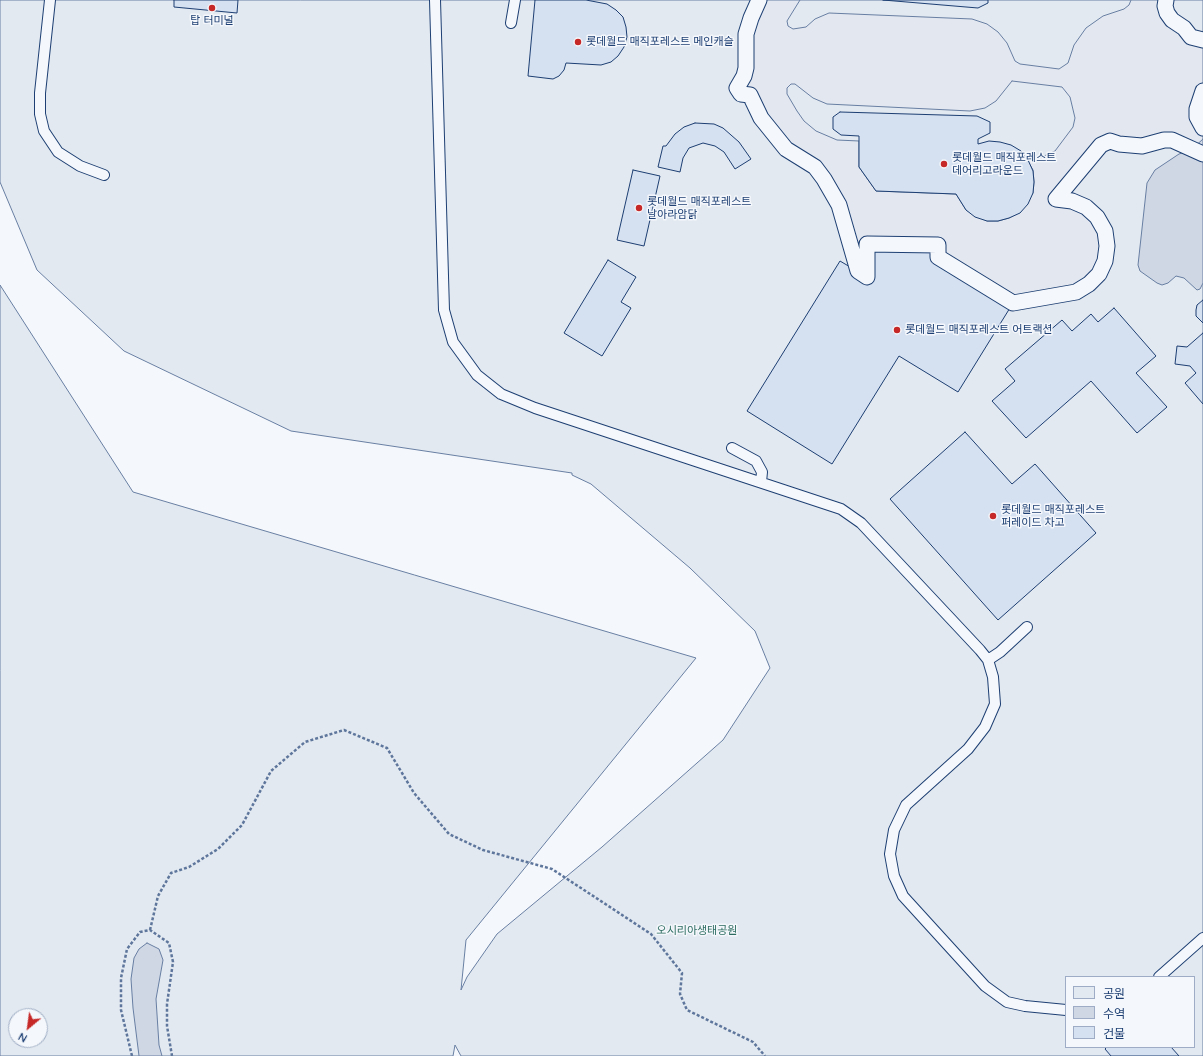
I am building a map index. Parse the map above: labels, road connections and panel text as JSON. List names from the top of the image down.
{
  "parks": ["오시리아생태공원"],
  "places": [
    "탑 터미널",
    "롯데월드 매직포레스트 메인캐슬",
    "롯데월드 매직포레스트 데어리고라운드",
    "롯데월드 매직포레스트 날아라암닭",
    "롯데월드 매직포레스트 어트랙션",
    "롯데월드 매직포레스트 퍼레이드 차고"
  ],
  "legend": ["공원", "수역", "건물"],
  "north": "bottom left"
}
